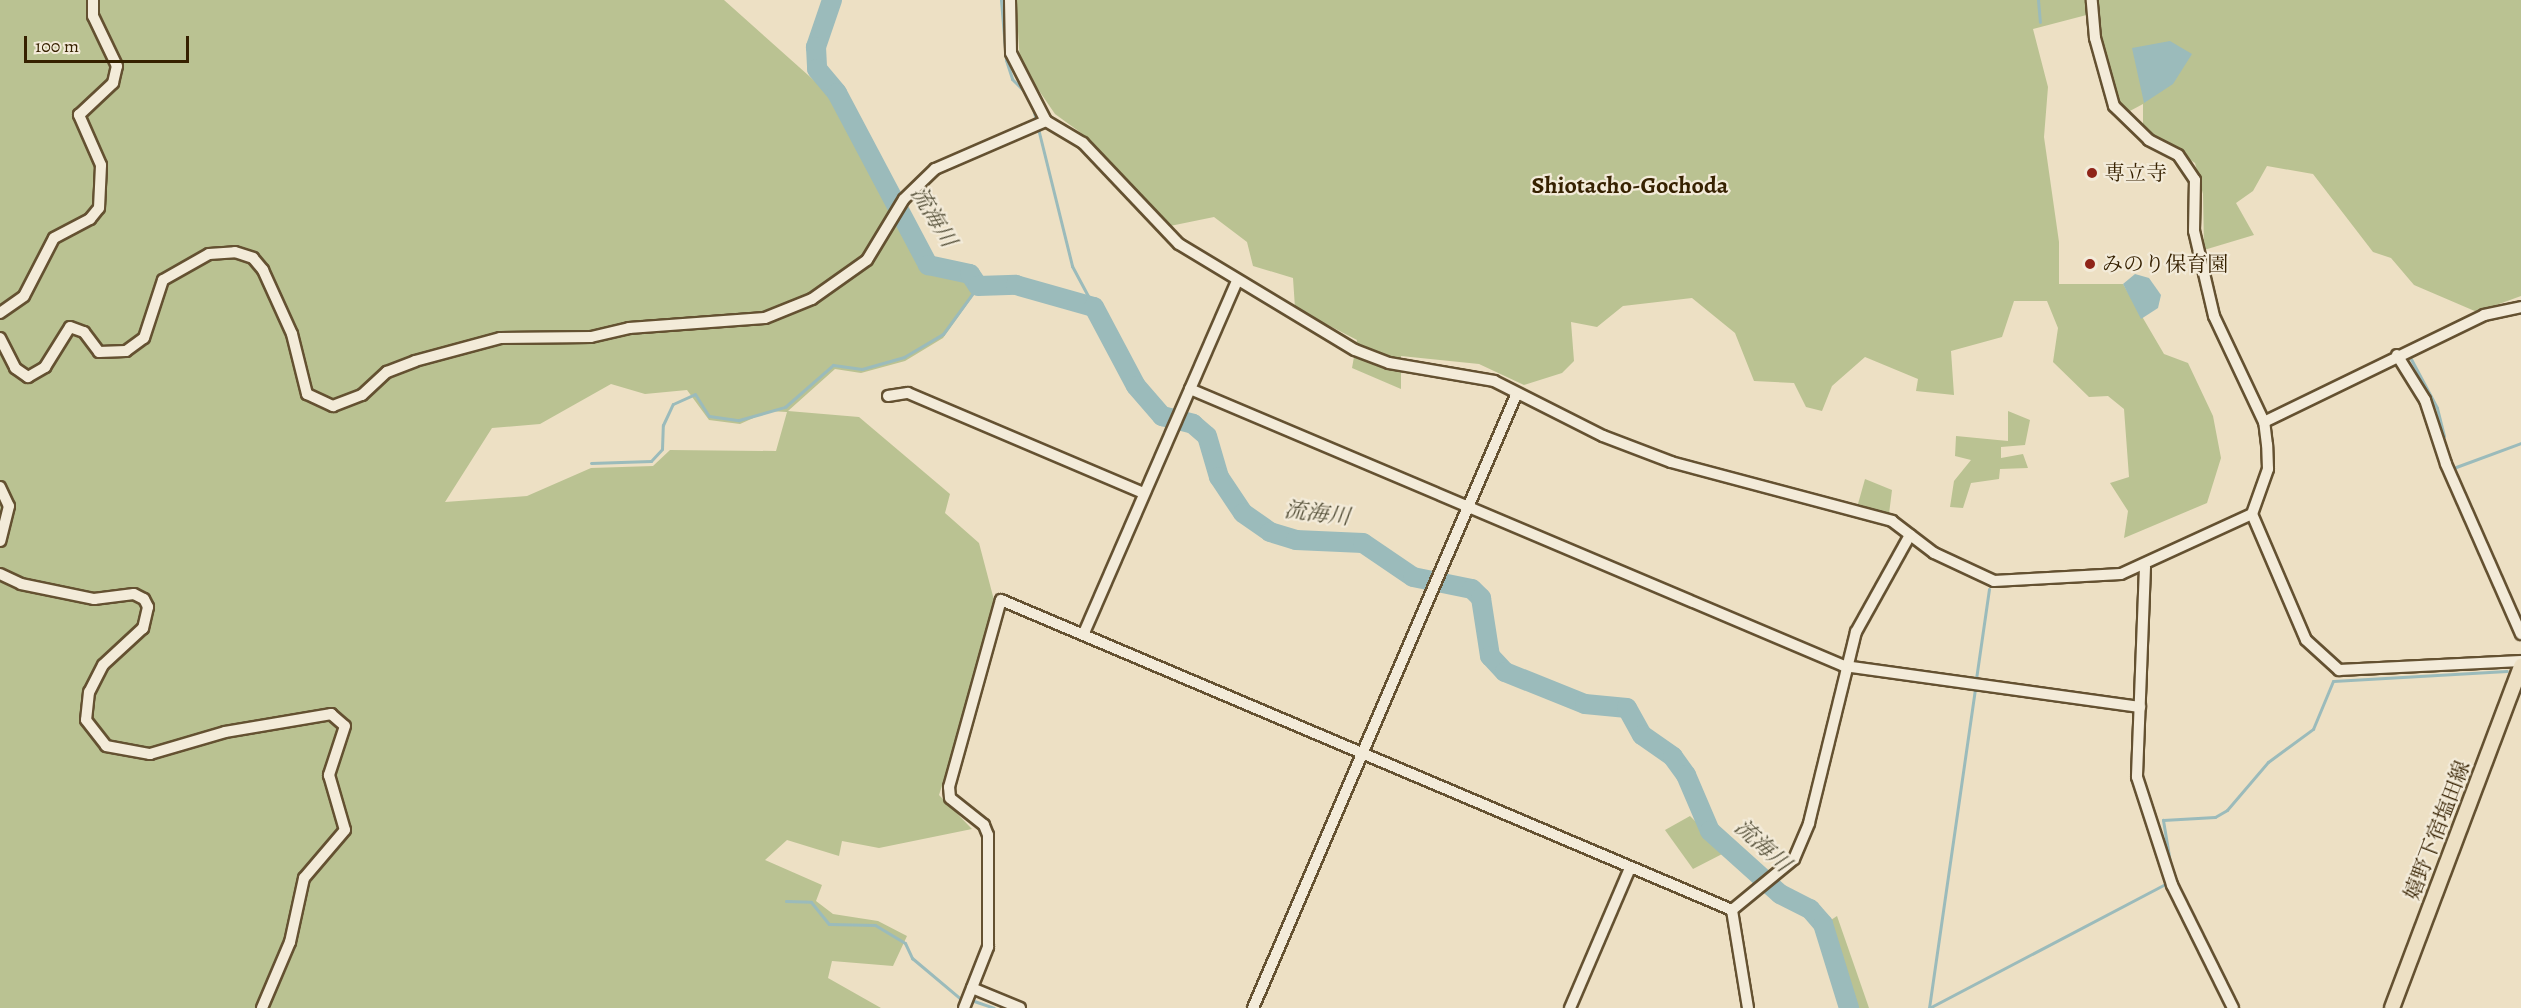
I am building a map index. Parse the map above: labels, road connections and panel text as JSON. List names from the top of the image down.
{
  "streets": {
    "main road": ["嬉野下宿塩田線"]
  },
  "districts": ["Shiotacho-Gochoda"],
  "water": ["流海川"],
  "places": ["専立寺", "みのり保育園"],
  "scale_bar": "100 m"
}
